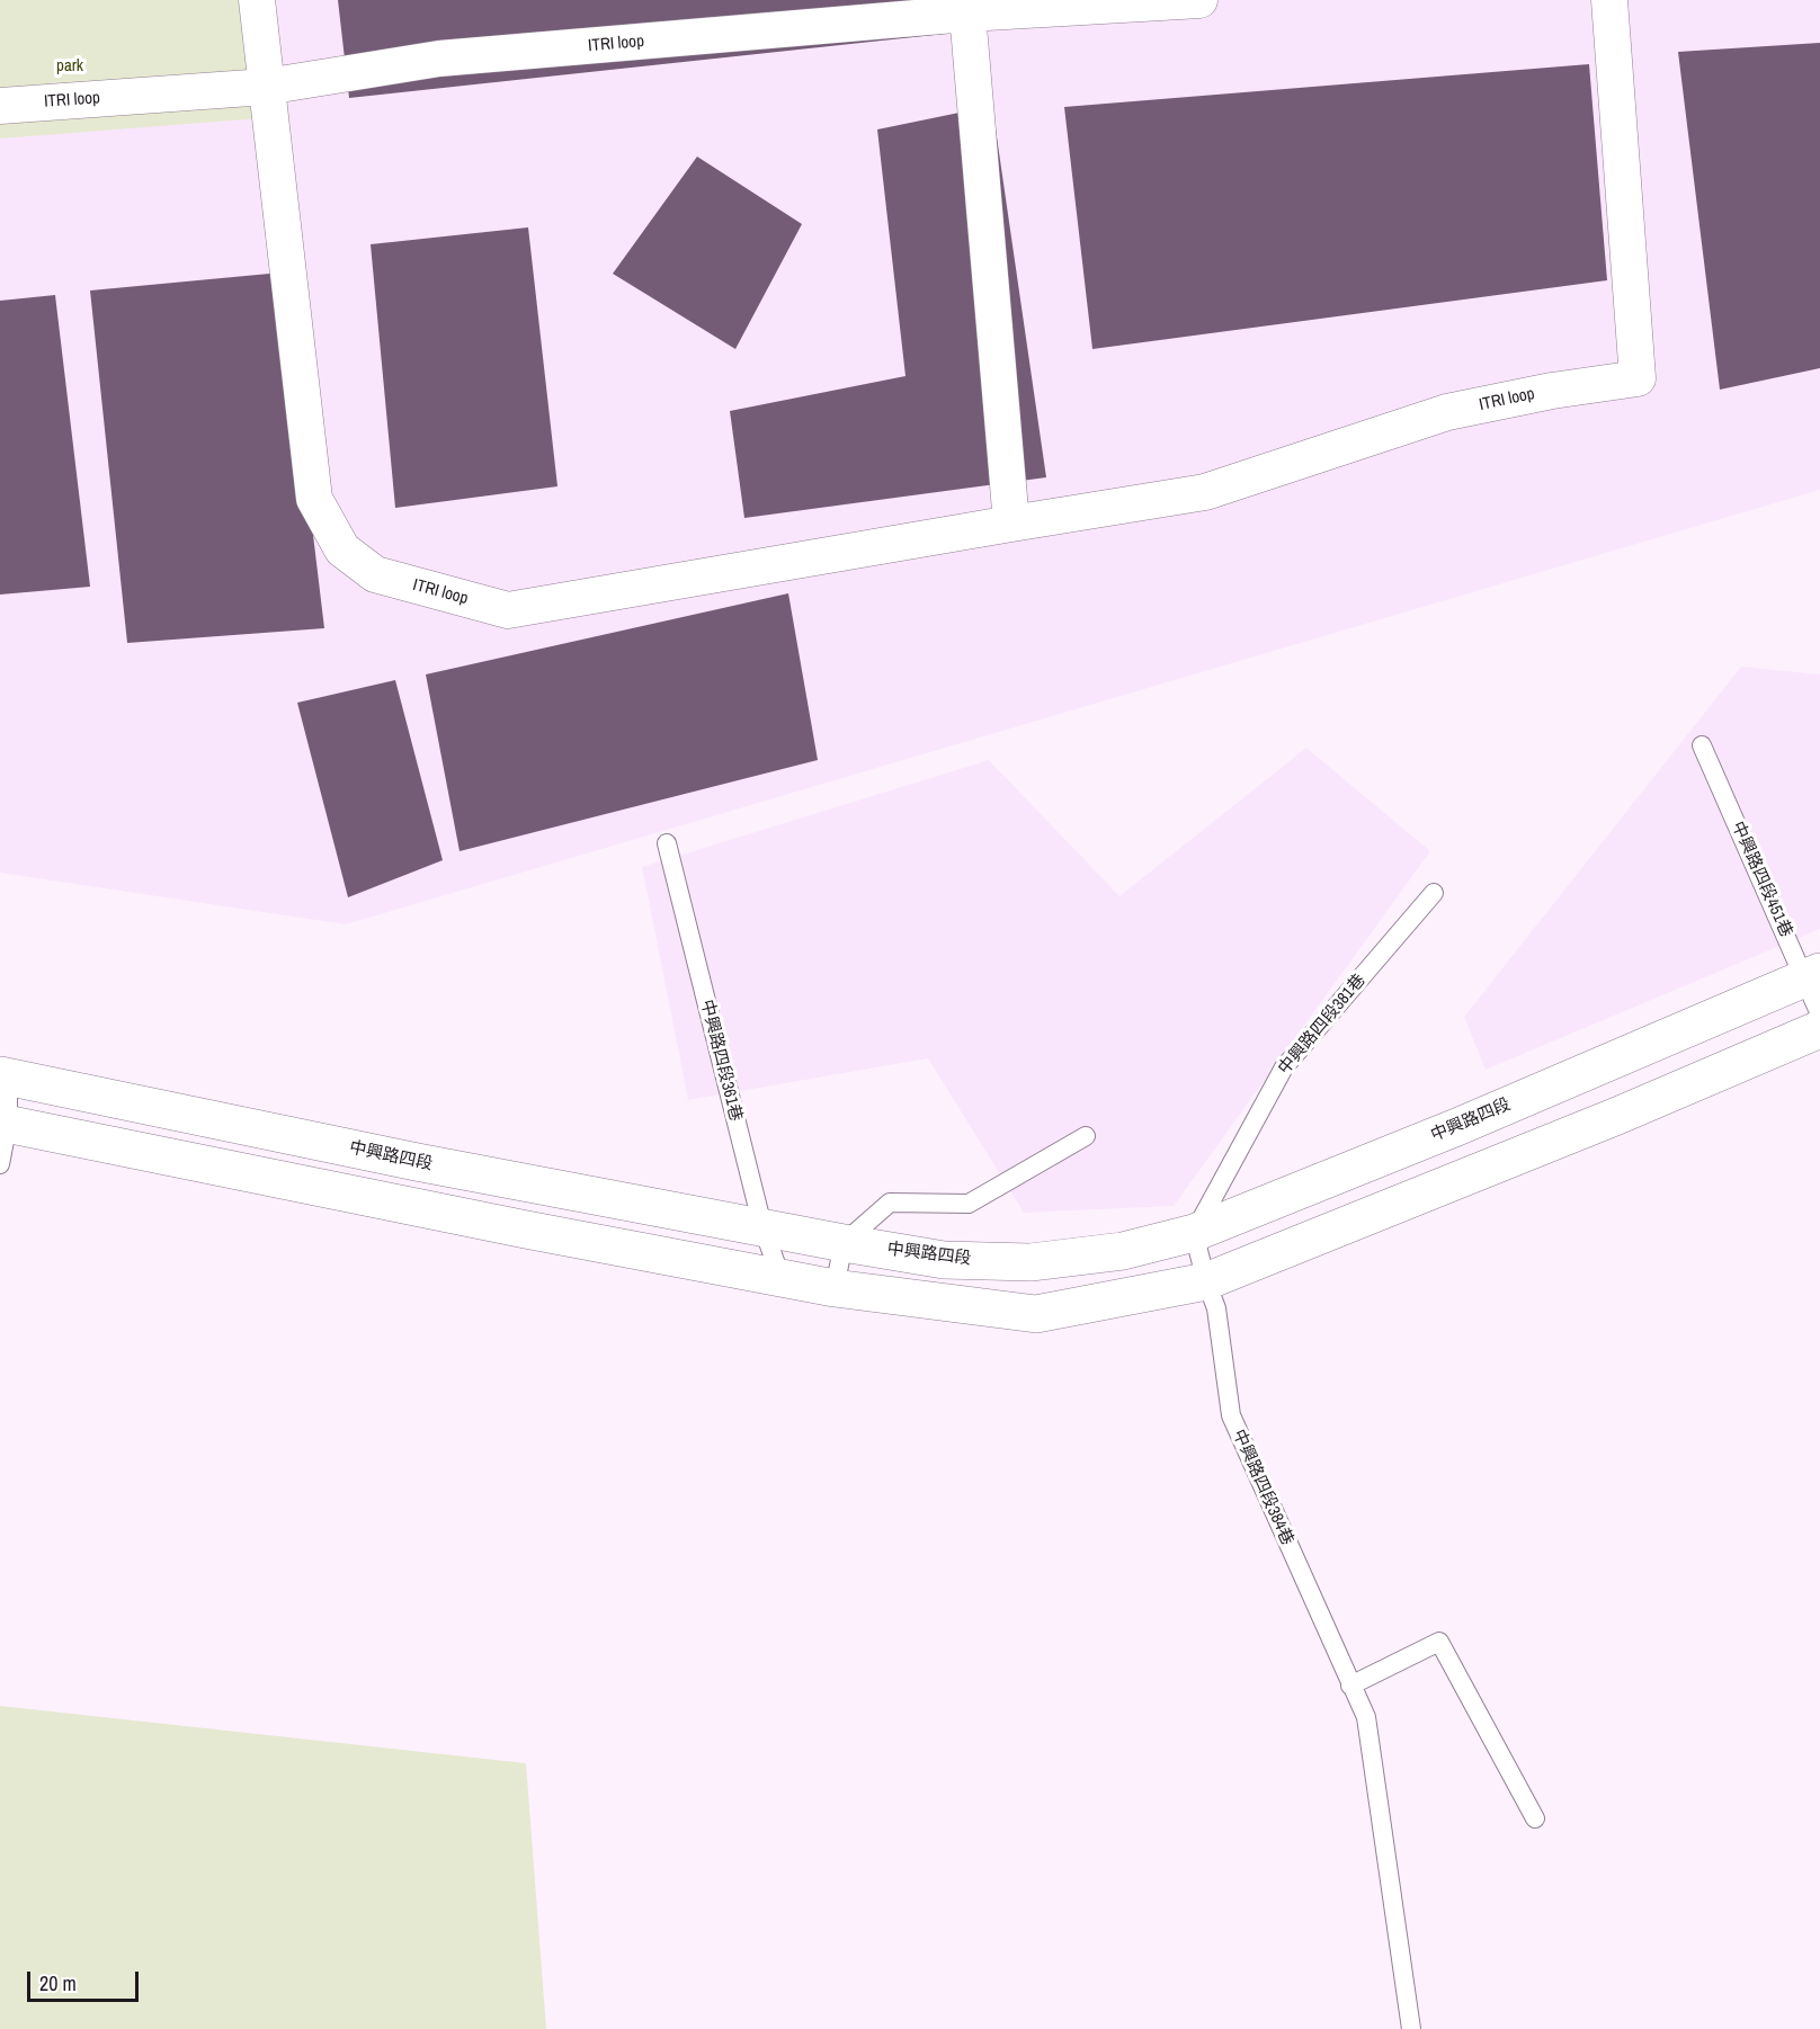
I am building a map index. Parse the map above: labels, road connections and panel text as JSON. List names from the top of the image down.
{
  "streets": {
    "main road": ["中興路四段"],
    "street": ["ITRI loop"],
    "lane": [
      "中興路四段451巷",
      "中興路四段381巷",
      "中興路四段361巷",
      "中興路四段384巷"
    ]
  },
  "crossings": [
    ["中興路四段451巷", "中興路四段"],
    ["中興路四段381巷", "中興路四段"],
    ["中興路四段361巷", "中興路四段"]
  ],
  "parks": ["park"],
  "scale_bar": "20 m"
}
